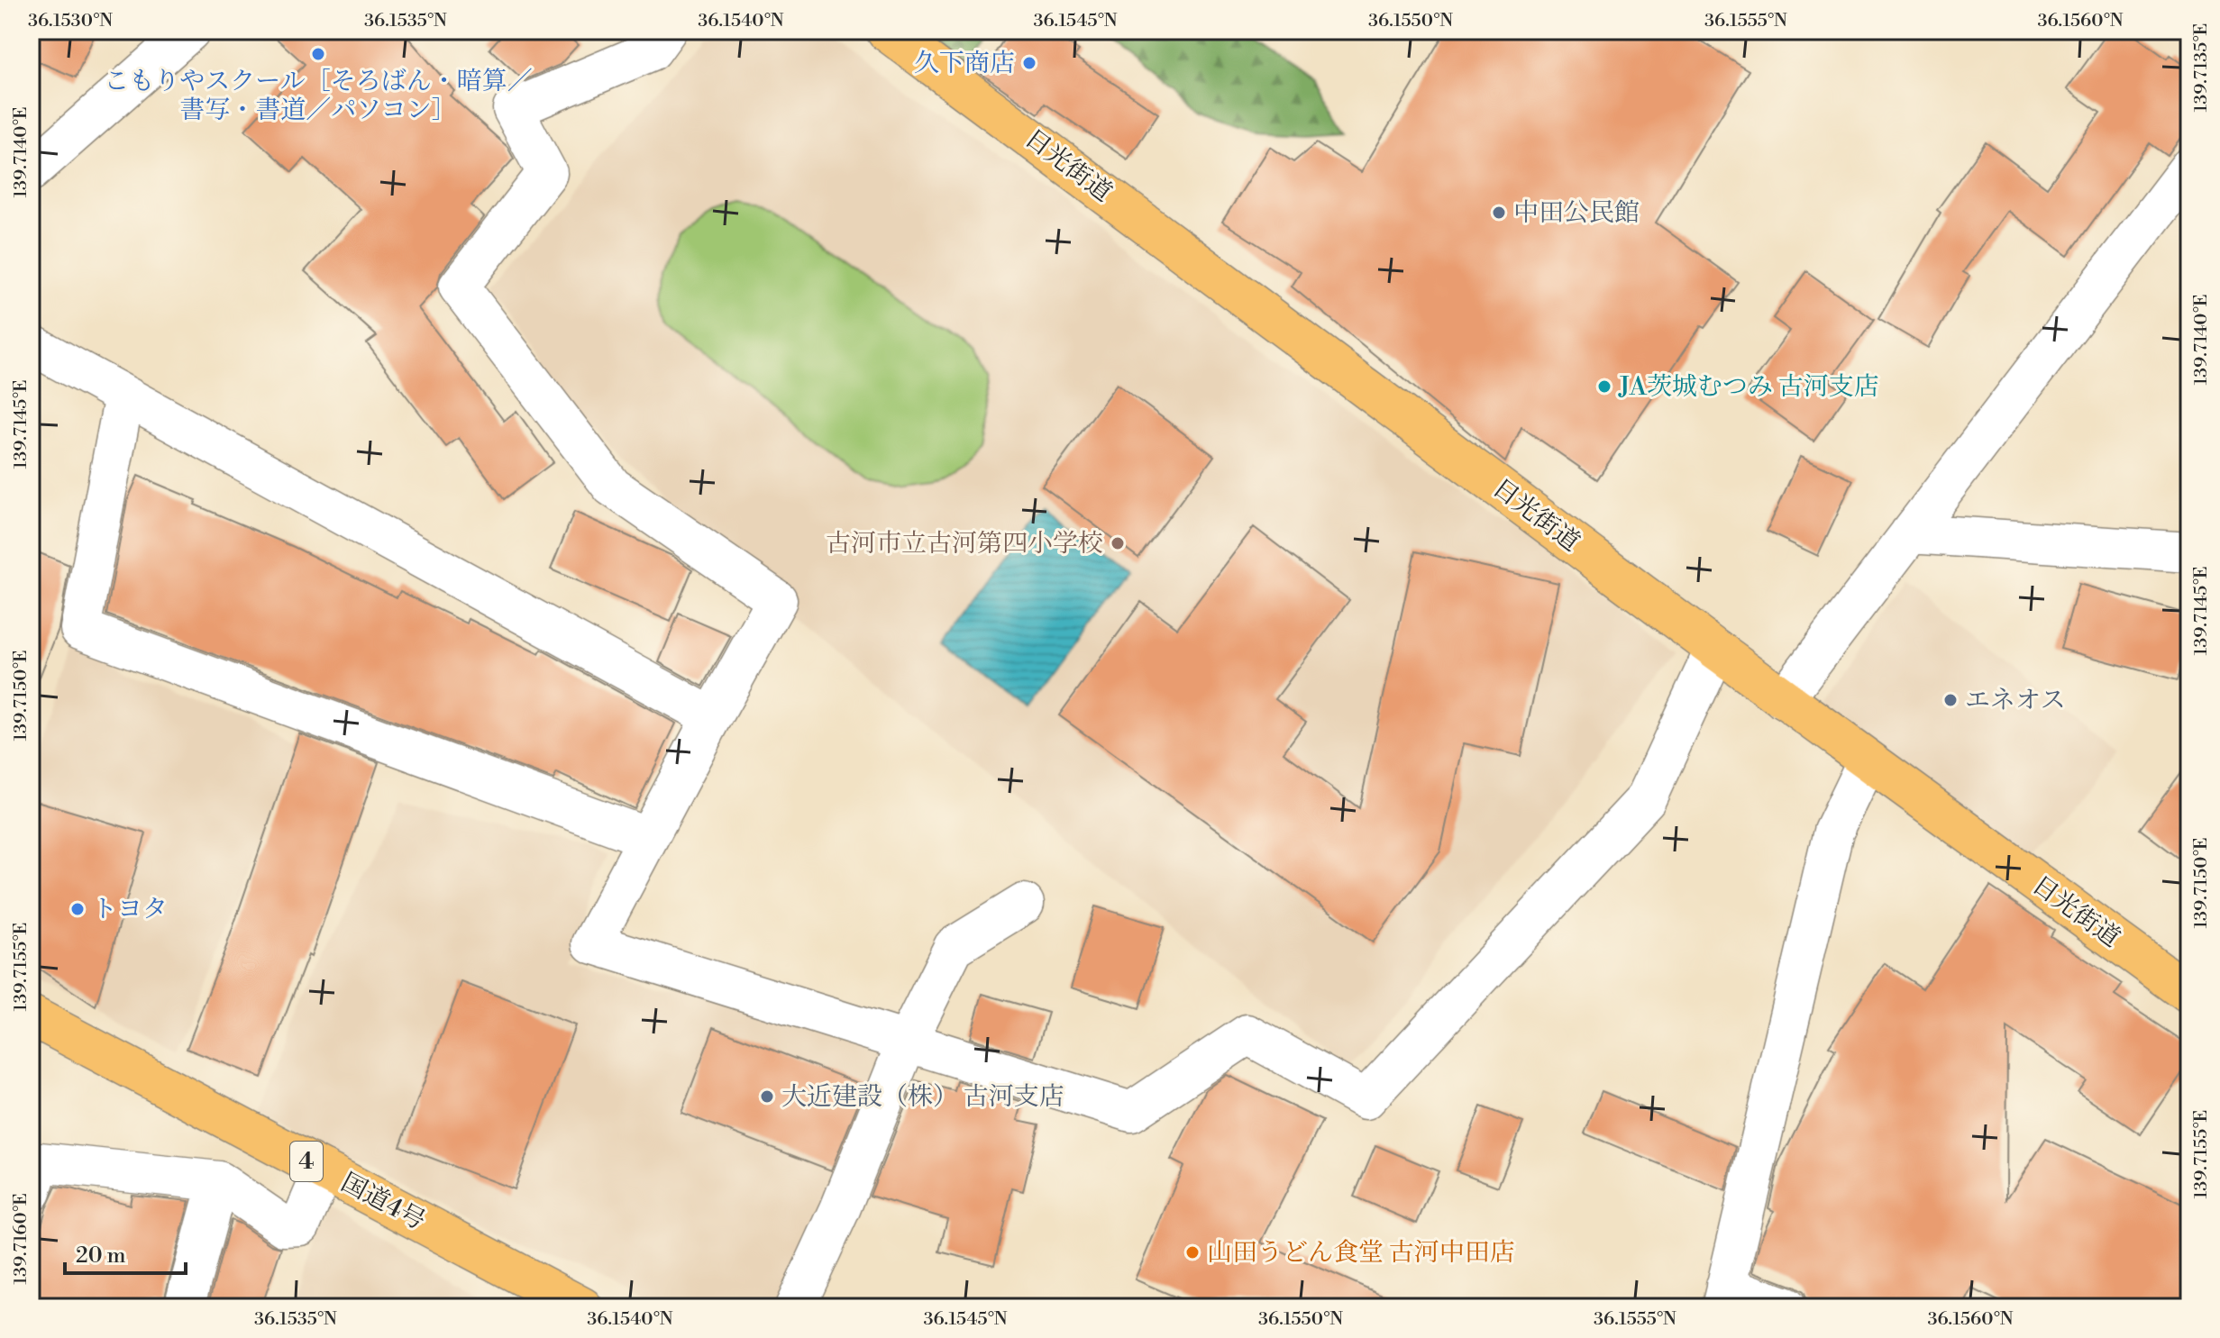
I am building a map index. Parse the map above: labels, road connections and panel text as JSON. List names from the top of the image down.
{
  "streets": {
    "main road": ["日光街道", "4", "国道4号"]
  },
  "places": [
    "こもりやスクール［そろばん・暗算／ 書写・書道／パソコン］",
    "久下商店",
    "中田公民館",
    "JA茨城むつみ 古河支店",
    "古河市立古河第四小学校",
    "エネオス",
    "トヨタ",
    "大近建設（株） 古河支店",
    "山田うどん食堂 古河中田店"
  ],
  "scale_bar": "20 m",
  "coordinates": [
    "36.1530°N",
    "36.1535°N",
    "36.1540°N",
    "36.1545°N",
    "36.1550°N",
    "36.1555°N",
    "36.1560°N",
    "139.7135°E",
    "139.7140°E",
    "139.7145°E",
    "139.7150°E",
    "139.7155°E",
    "139.7160°E"
  ]
}
